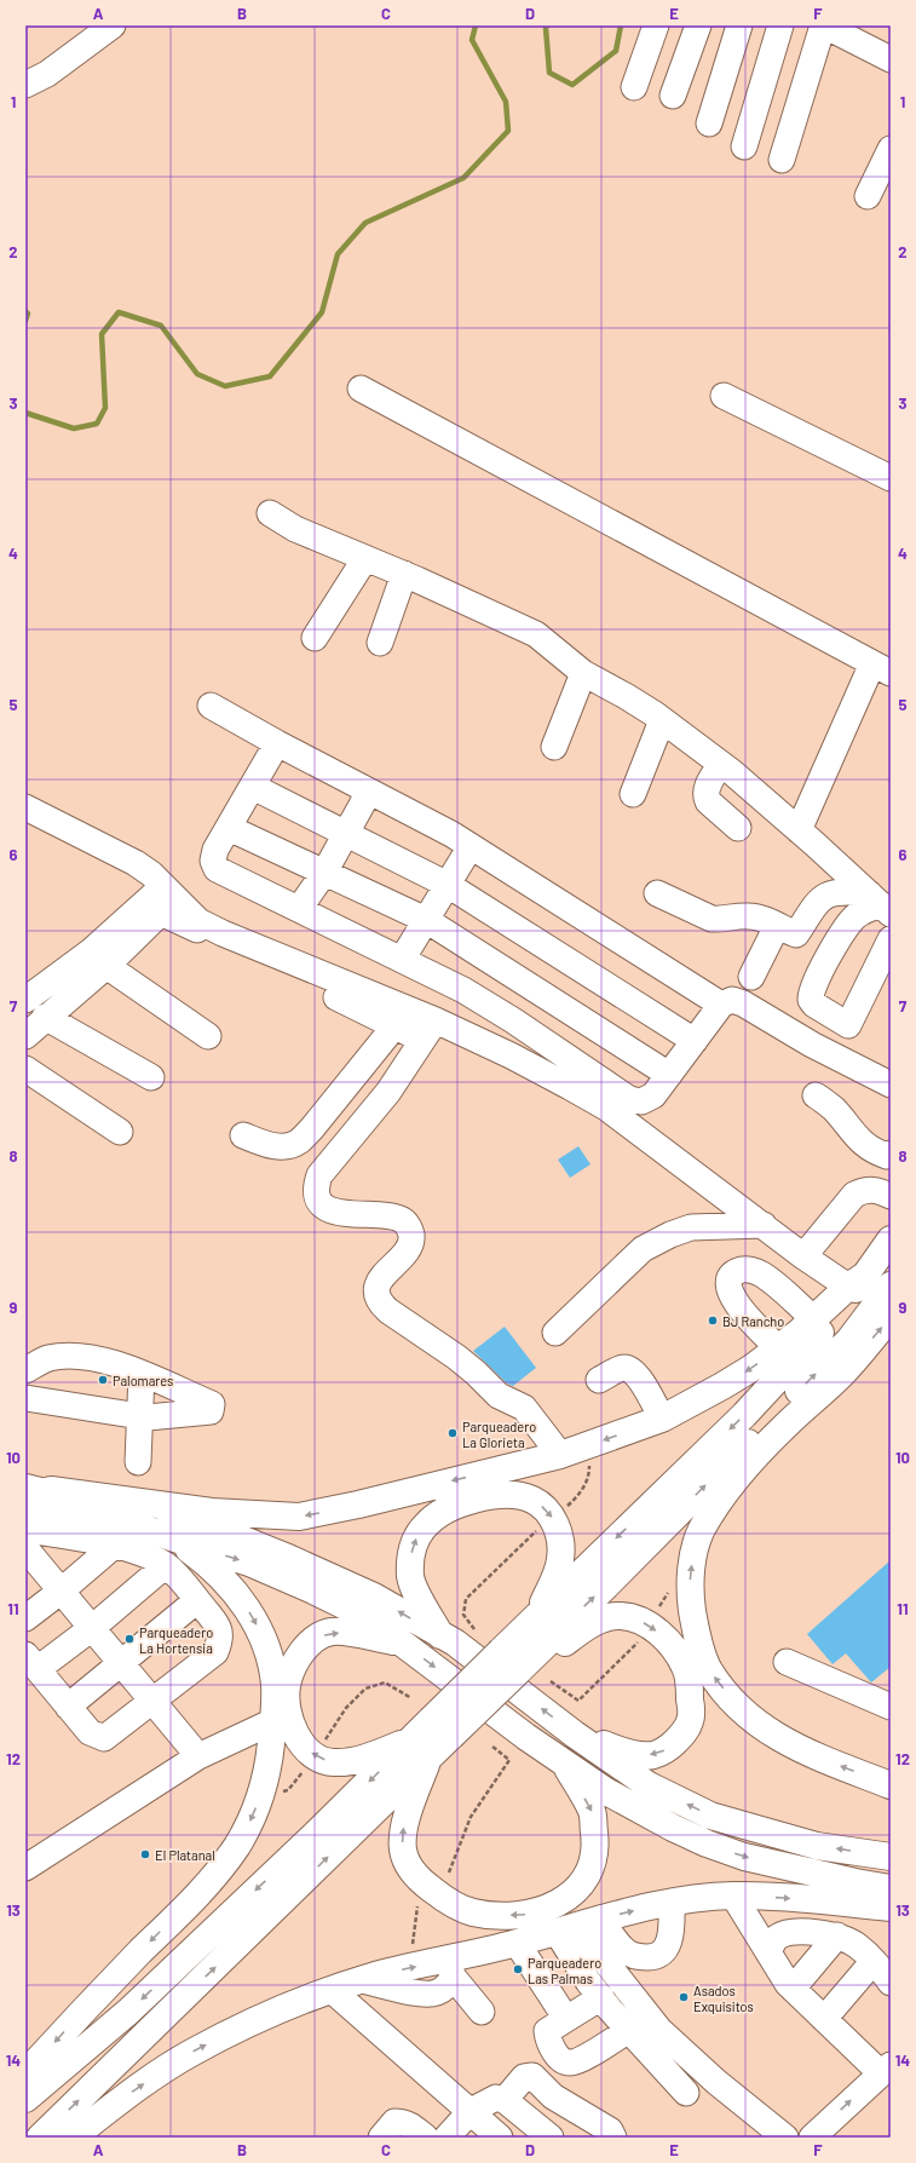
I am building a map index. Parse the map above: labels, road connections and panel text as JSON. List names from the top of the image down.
{
  "places": [
    "BJ Rancho",
    "Palomares",
    "Parqueadero La Glorieta",
    "Parqueadero La Hortensia",
    "El Platanal",
    "Parqueadero Las Palmas",
    "Asados Exquisitos"
  ],
  "grid": {
    "columns": [
      "A",
      "B",
      "C",
      "D",
      "E",
      "F"
    ],
    "rows": [
      "1",
      "2",
      "3",
      "4",
      "5",
      "6",
      "7",
      "8",
      "9",
      "10",
      "11",
      "12",
      "13",
      "14"
    ]
  }
}
